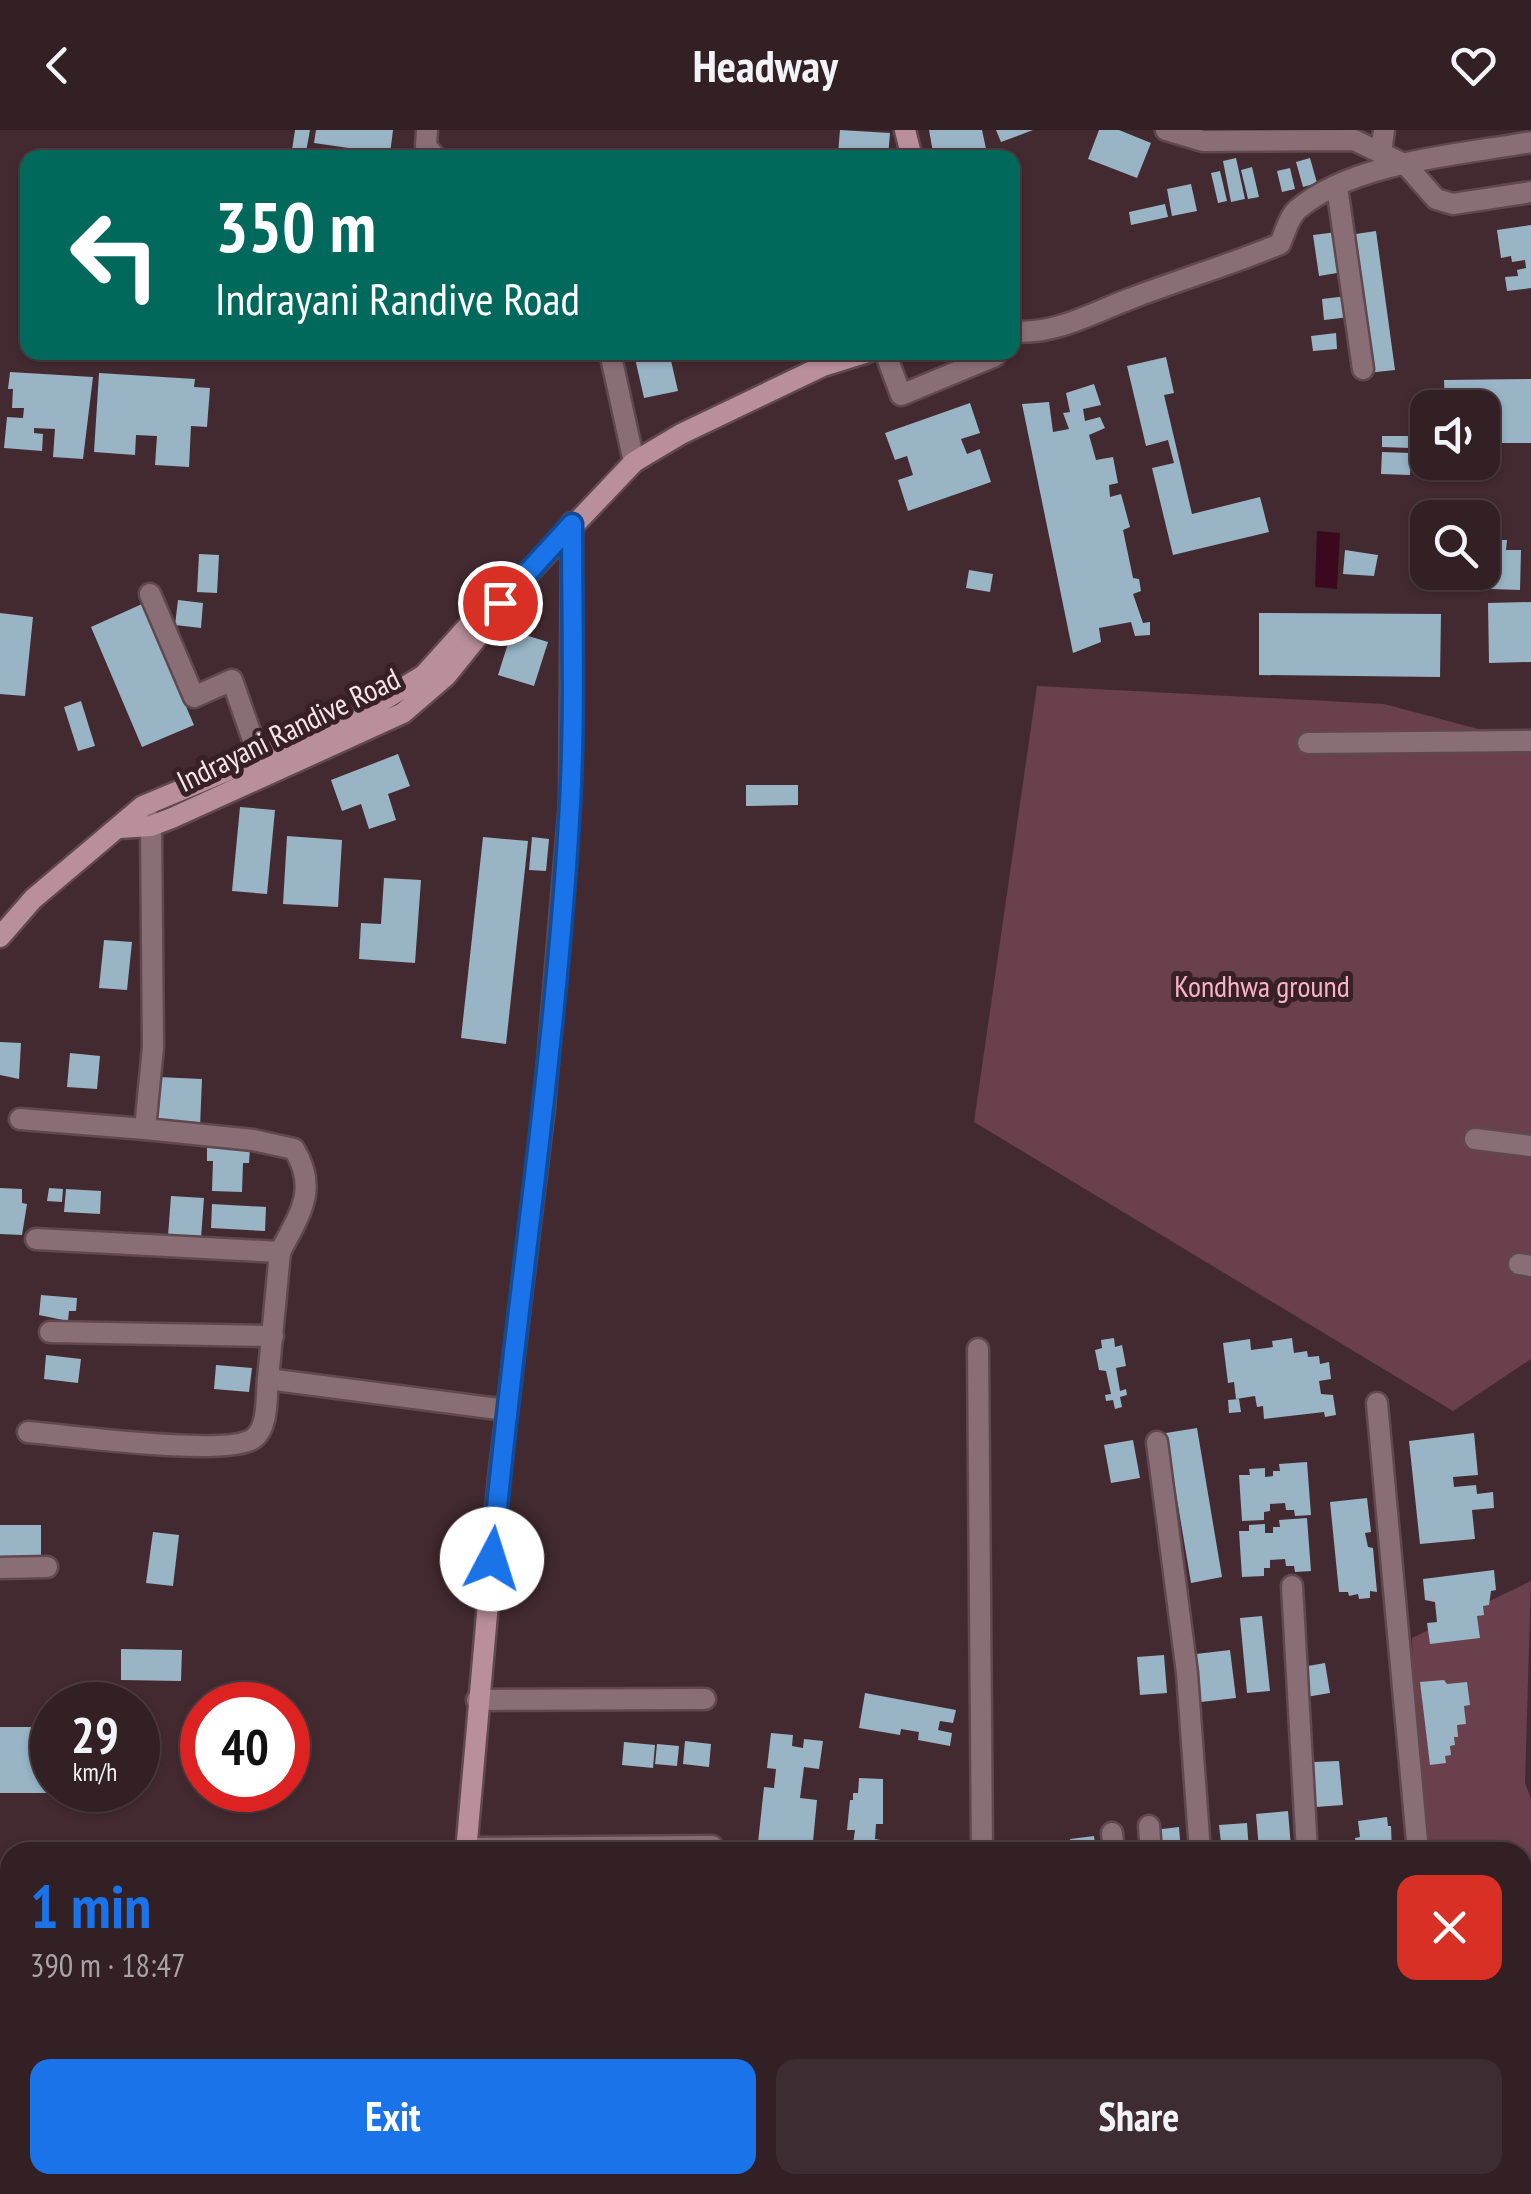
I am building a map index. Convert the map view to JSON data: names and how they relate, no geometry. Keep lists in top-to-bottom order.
{
  "streets": {
    "street": ["Indrayani Randive Road"]
  },
  "parks": ["Kondhwa ground"],
  "page": {
    "header": "Headway",
    "turn": ["350 m", "Indrayani Randive Road"],
    "speed": "29 km/h",
    "limit": "40",
    "heading": ["1 min", "390 m · 18:47"],
    "buttons": ["Exit", "Share"]
  }
}
